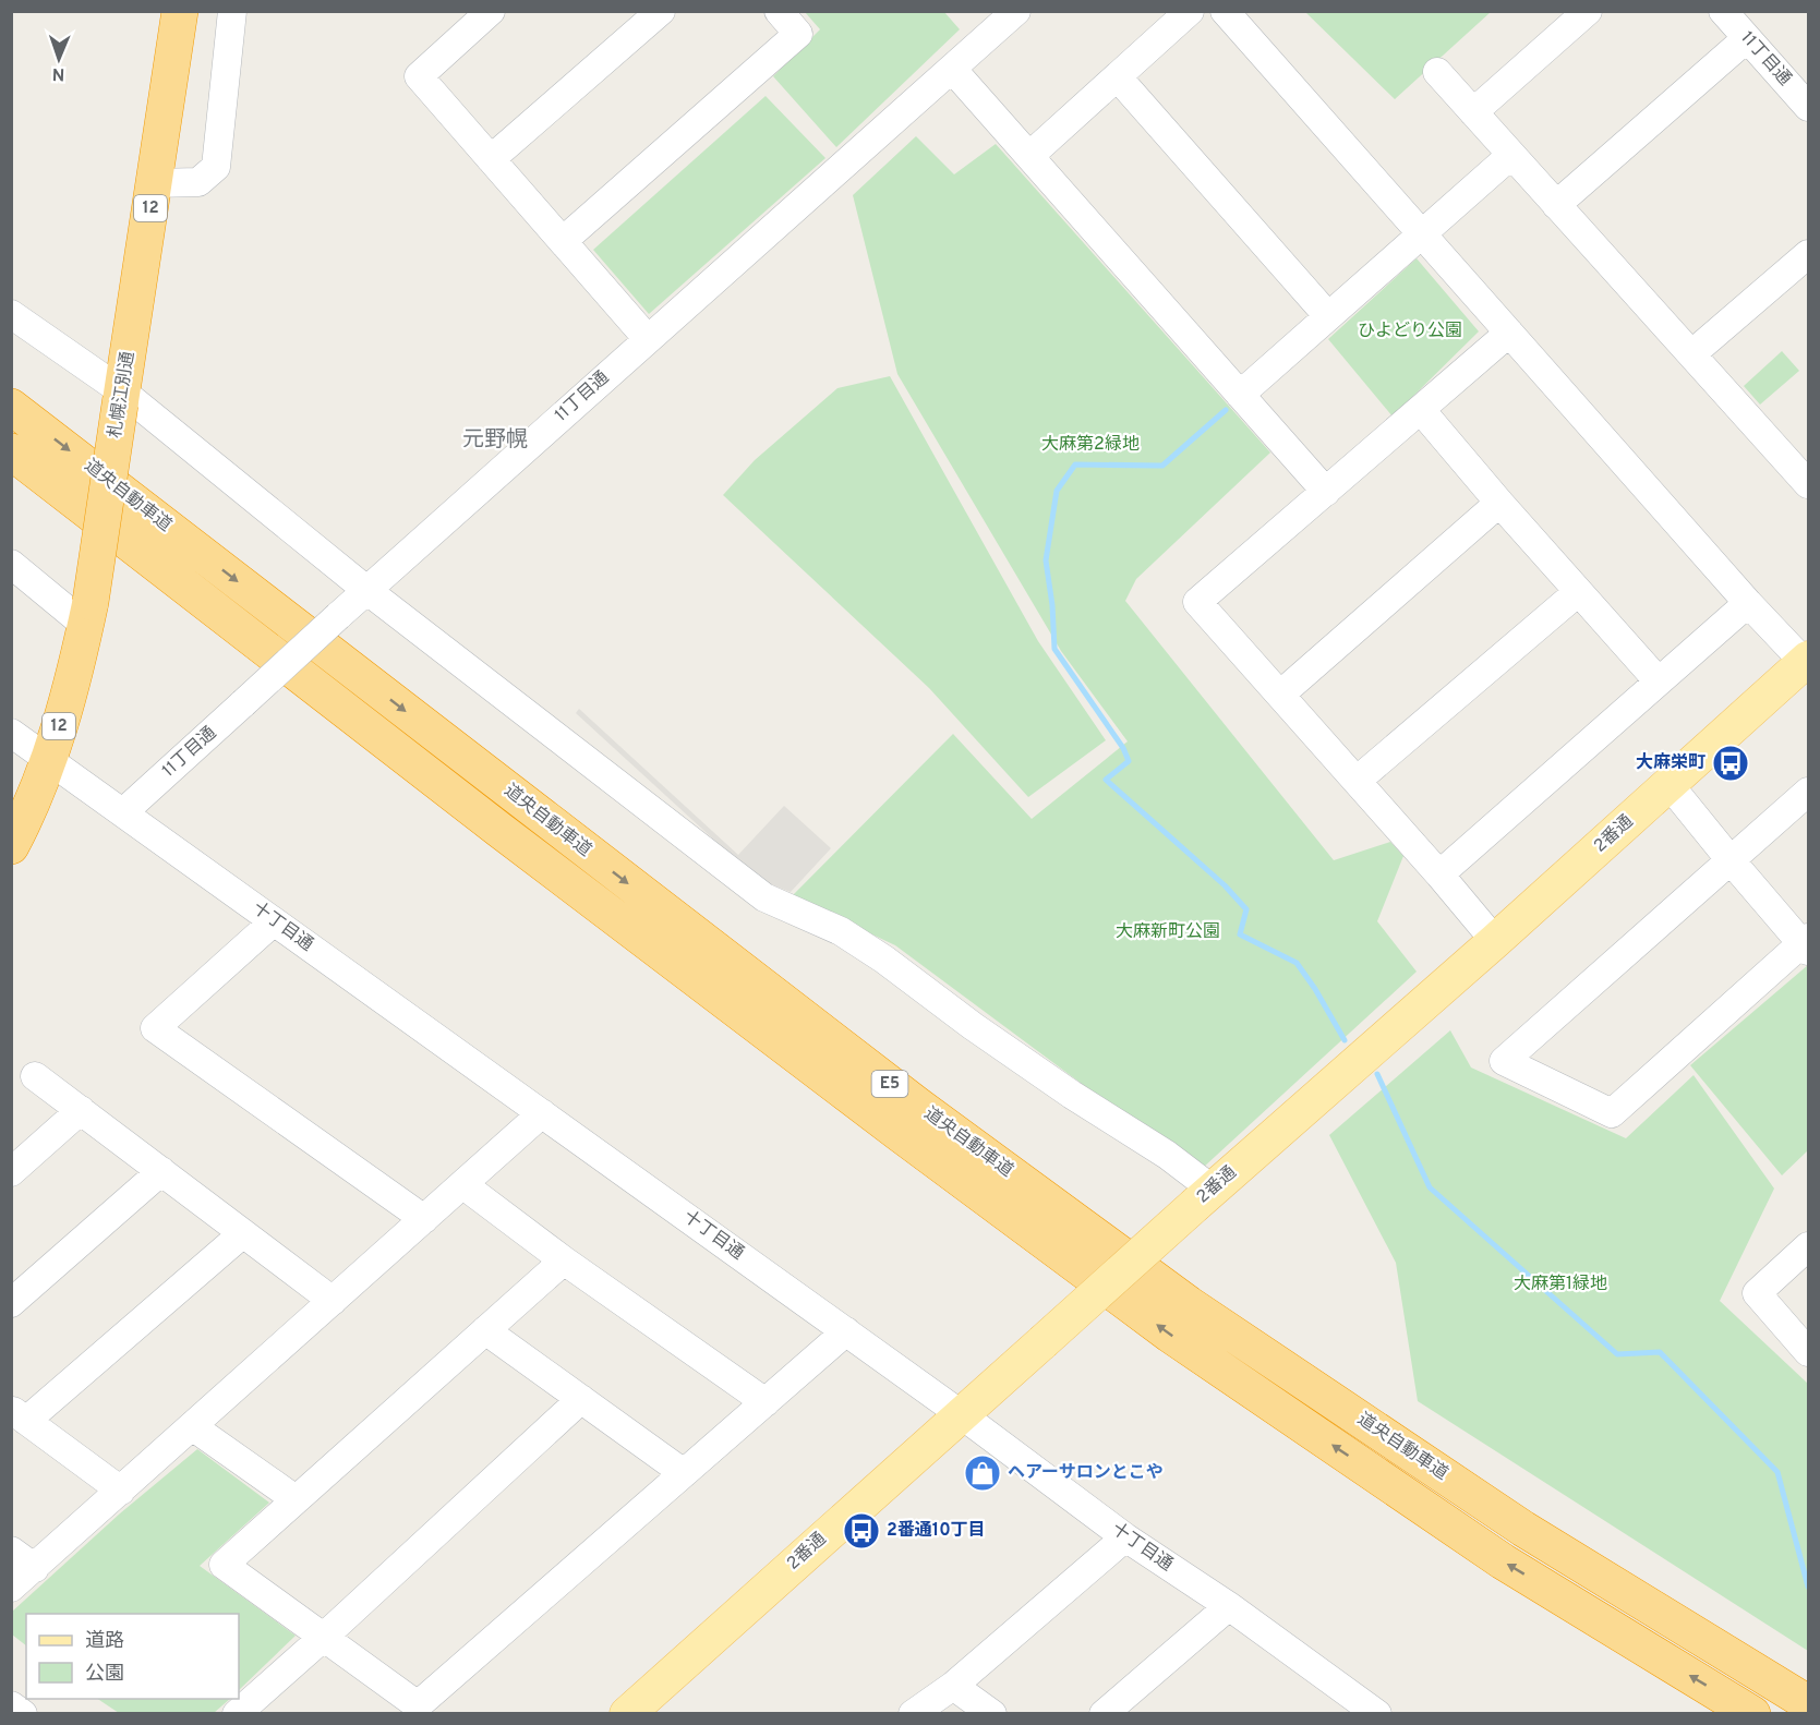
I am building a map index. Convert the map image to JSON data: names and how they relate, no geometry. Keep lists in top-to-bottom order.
{
  "streets": {
    "highway": [
      "12",
      "札幌江別通",
      "道央自動車道",
      "E5"
    ],
    "main road": ["2番通"],
    "street": ["11丁目通", "十丁目通"]
  },
  "crossings": [
    ["11丁目通", "十丁目通"],
    ["札幌江別通", "十丁目通"],
    ["2番通", "十丁目通"]
  ],
  "districts": ["元野幌"],
  "parks": [
    "ひよどり公園",
    "大麻第2緑地",
    "大麻新町公園",
    "大麻第1緑地"
  ],
  "places": {
    "bus stop": ["大麻栄町", "2番通10丁目"],
    "shop": ["ヘアーサロンとこや"]
  },
  "legend": ["道路", "公園"],
  "north": "bottom"
}
